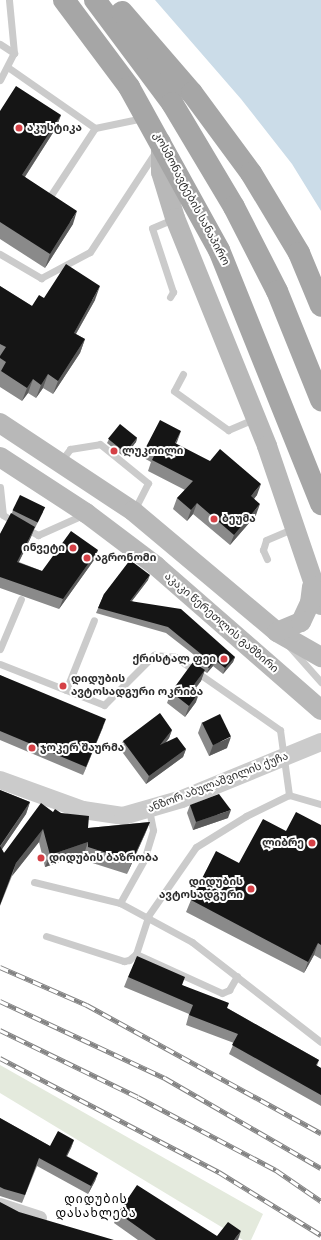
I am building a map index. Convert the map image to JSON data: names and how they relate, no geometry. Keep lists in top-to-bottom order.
{
  "streets": {
    "main road": ["კოსმონავტების სანაპირო", "აკაკი წერეთლის გამზირი"],
    "street": ["ანზორ აბულაშვილის ქუჩა"]
  },
  "districts": ["დიდუბის დასახლება"],
  "places": [
    "აკუსტიკა",
    "ლუკოილი",
    "ბეუმა",
    "ინვეტი",
    "აგრონომი",
    "ქრისტალ ფეი",
    "დიდუბის ავტოსადგური ოკრიბა",
    "ჯოკერ შაურმა",
    "ლიბრე",
    "დიდუბის ბაზრობა",
    "დიდუბის ავტოსადგური"
  ]
}
